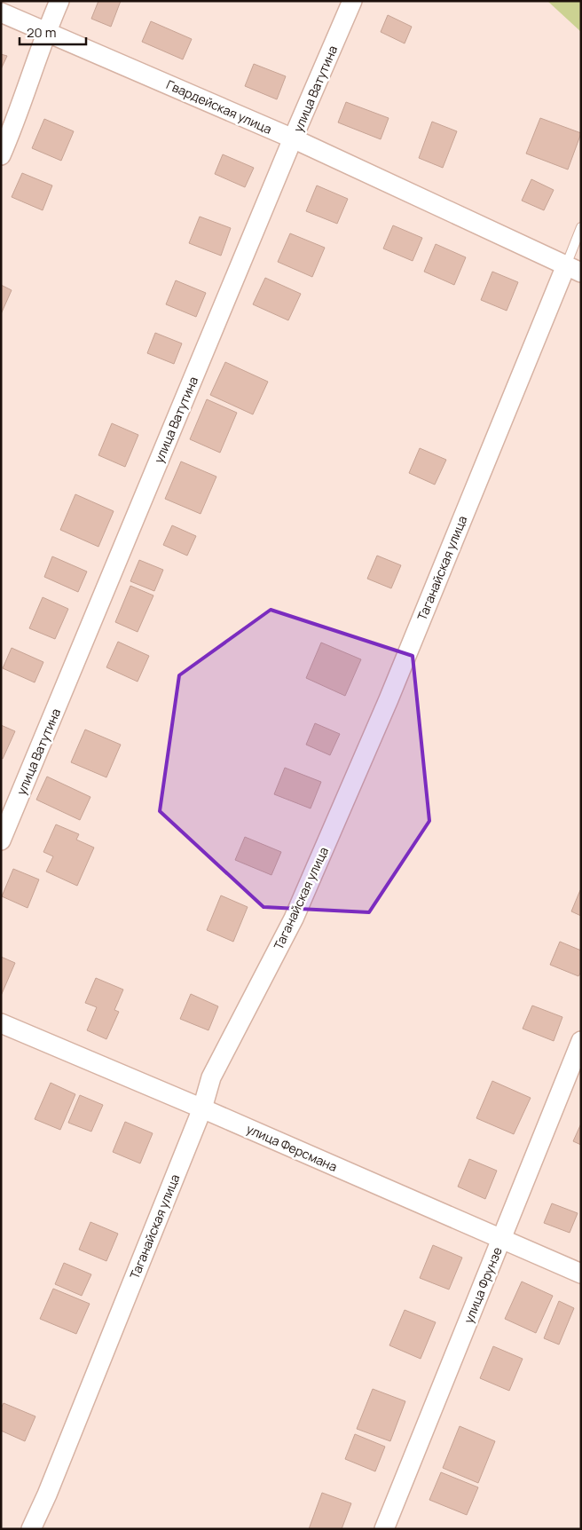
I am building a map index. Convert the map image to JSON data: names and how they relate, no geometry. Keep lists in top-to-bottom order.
{
  "streets": {
    "street": [
      "улица Ватутина",
      "Гвардейская улица",
      "Таганайская улица",
      "улица Ферсмана",
      "улица Фрунзе"
    ]
  },
  "crossings": [
    ["улица Ватутина", "Гвардейская улица"],
    ["Гвардейская улица", "Таганайская улица"],
    ["Таганайская улица", "улица Ферсмана"],
    ["улица Ферсмана", "улица Фрунзе"]
  ],
  "scale_bar": "20 m"
}
